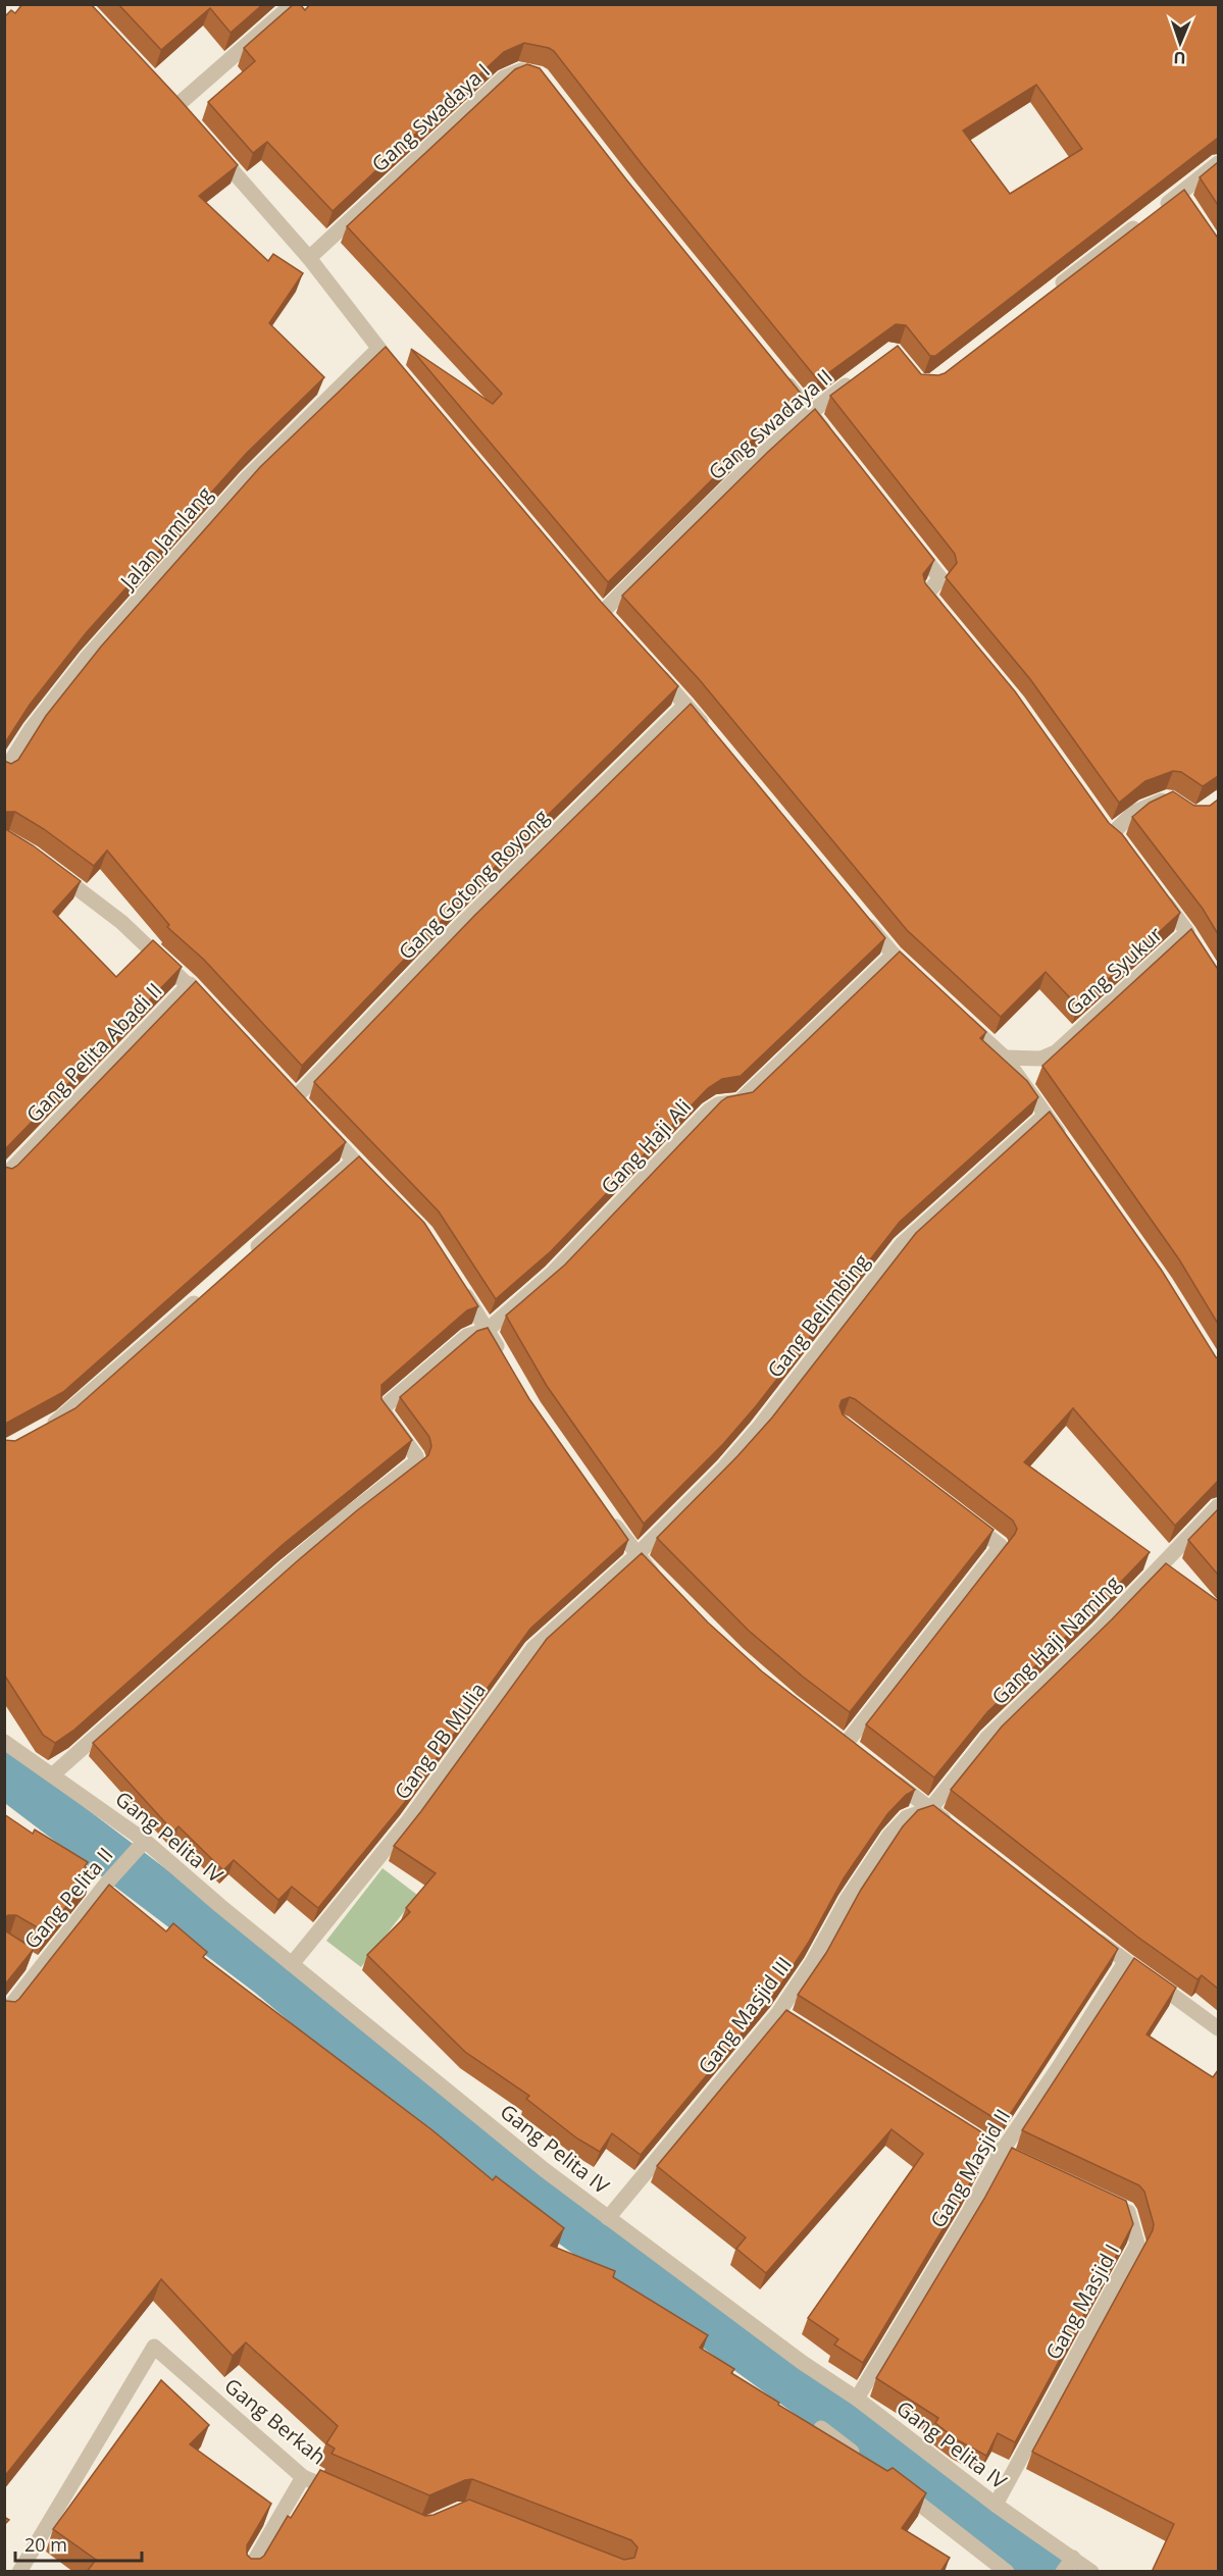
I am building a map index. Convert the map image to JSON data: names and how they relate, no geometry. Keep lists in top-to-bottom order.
{
  "streets": {
    "street": [
      "Gang Swadaya I",
      "Gang Swadaya II",
      "Jalan Jamlang",
      "Gang Gotong Royong",
      "Gang Syukur",
      "Gang Pelita Abadi II",
      "Gang Haji Ali",
      "Gang Belimbing",
      "Gang Haji Naming",
      "Gang PB Mulia",
      "Gang Pelita IV",
      "Gang Pelita II",
      "Gang Masjid III",
      "Gang Masjid II",
      "Gang Masjid I",
      "Gang Berkah"
    ]
  },
  "crossings": [
    ["Gang Haji Ali", "Gang Pelita IV"],
    ["Gang Belimbing", "Gang PB Mulia"],
    ["Gang Haji Naming", "Gang Masjid III"],
    ["Gang PB Mulia", "Gang Pelita IV"],
    ["Gang Pelita IV", "Gang Pelita II"],
    ["Gang Pelita IV", "Gang Masjid III"],
    ["Gang Pelita IV", "Gang Masjid II"],
    ["Gang Pelita IV", "Gang Masjid I"]
  ],
  "scale_bar": "20 m",
  "north": "bottom"
}
